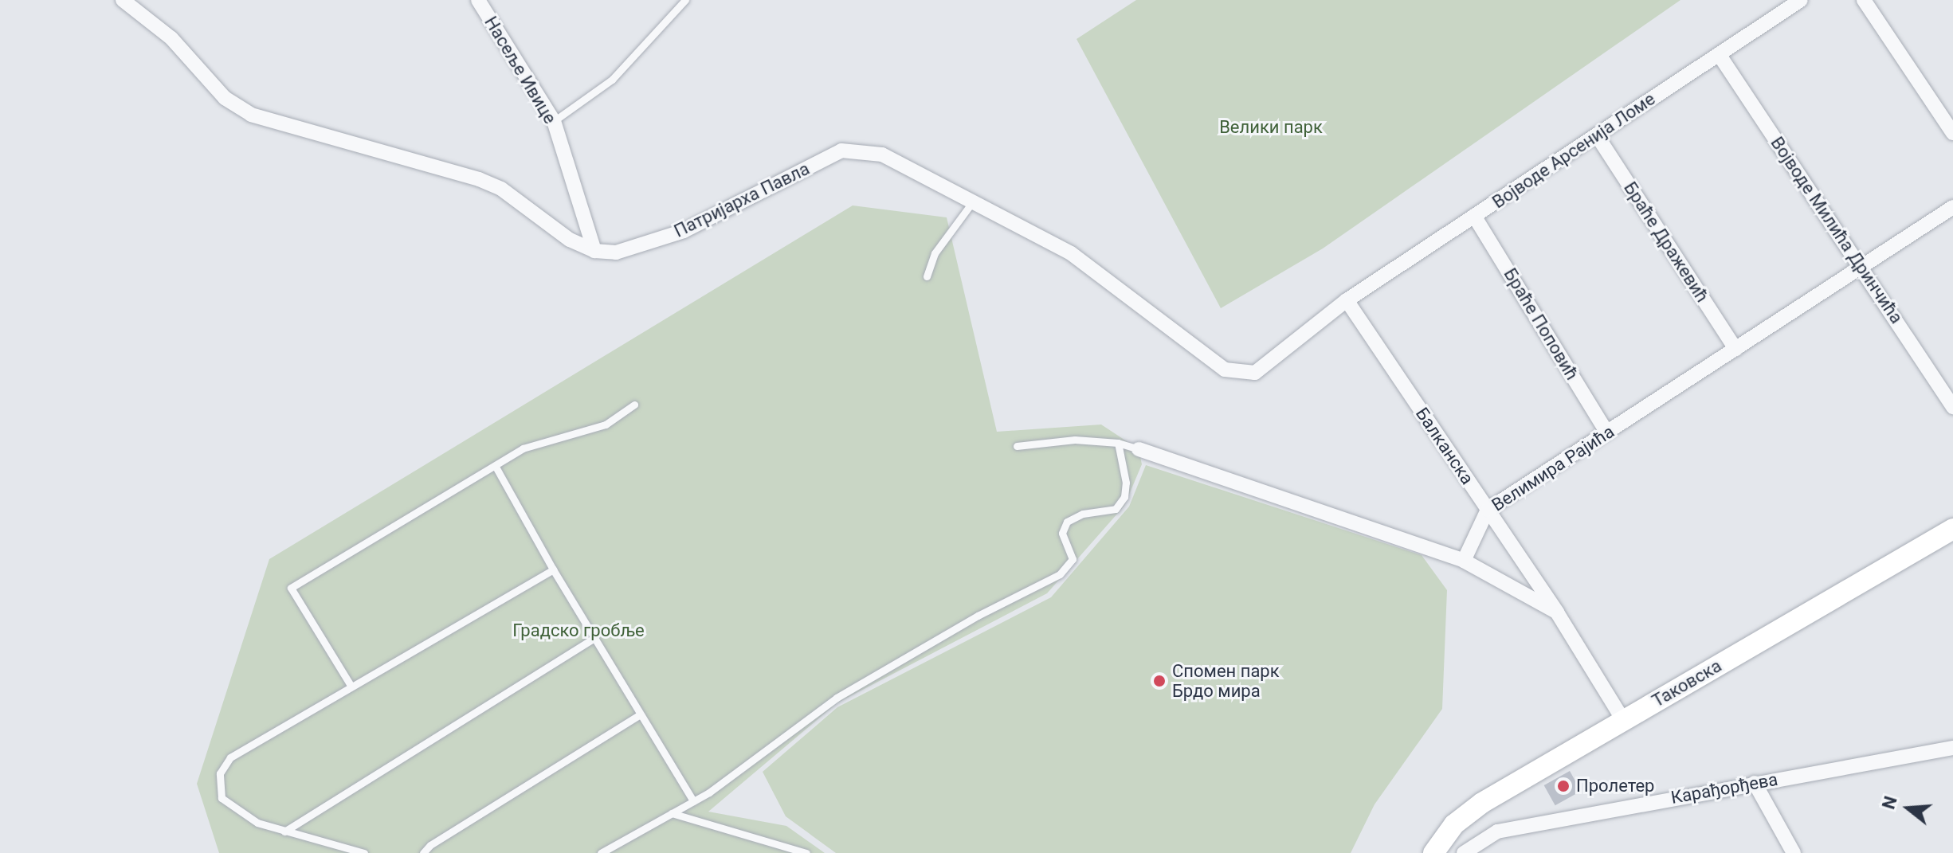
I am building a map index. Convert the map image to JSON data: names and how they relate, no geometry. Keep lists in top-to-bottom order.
{
  "streets": {
    "street": [
      "Насеље Ивице",
      "Војводе Арсенија Ломе",
      "Патријарха Павла",
      "Војводе Милића Дринчића",
      "Браће Дражевић",
      "Браће Поповић",
      "Балканска",
      "Велимира Рајића",
      "Таковска",
      "Карађорђева"
    ]
  },
  "crossings": [
    ["Насеље Ивице", "Патријарха Павла"],
    ["Војводе Арсенија Ломе", "Патријарха Павла"],
    ["Војводе Арсенија Ломе", "Војводе Милића Дринчића"],
    ["Војводе Арсенија Ломе", "Браће Дражевић"],
    ["Војводе Арсенија Ломе", "Браће Поповић"],
    ["Војводе Арсенија Ломе", "Балканска"],
    ["Патријарха Павла", "Балканска"],
    ["Војводе Милића Дринчића", "Велимира Рајића"],
    ["Браће Дражевић", "Велимира Рајића"],
    ["Браће Поповић", "Велимира Рајића"],
    ["Балканска", "Велимира Рајића"],
    ["Балканска", "Таковска"]
  ],
  "parks": ["Велики парк", "Градско гробље"],
  "places": ["Спомен парк Брдо мира", "Пролетер"],
  "north": "left"
}
